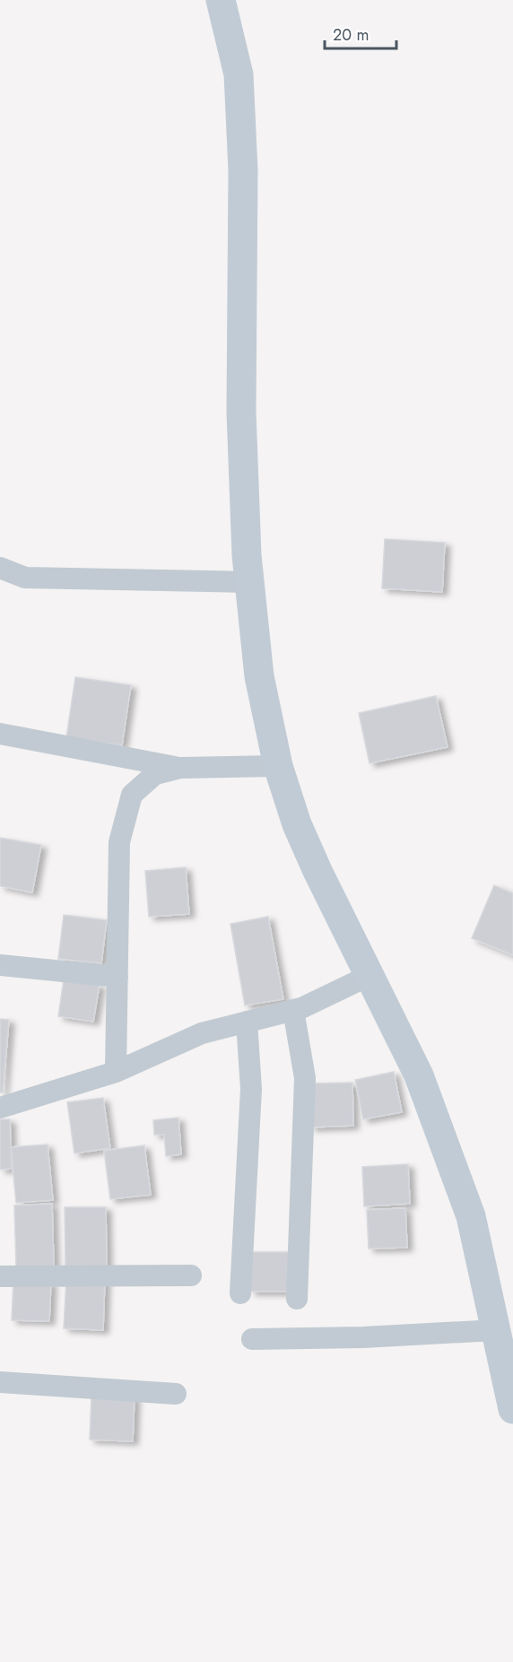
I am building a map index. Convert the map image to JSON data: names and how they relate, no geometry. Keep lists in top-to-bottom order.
{
  "scale_bar": "20 m"
}
